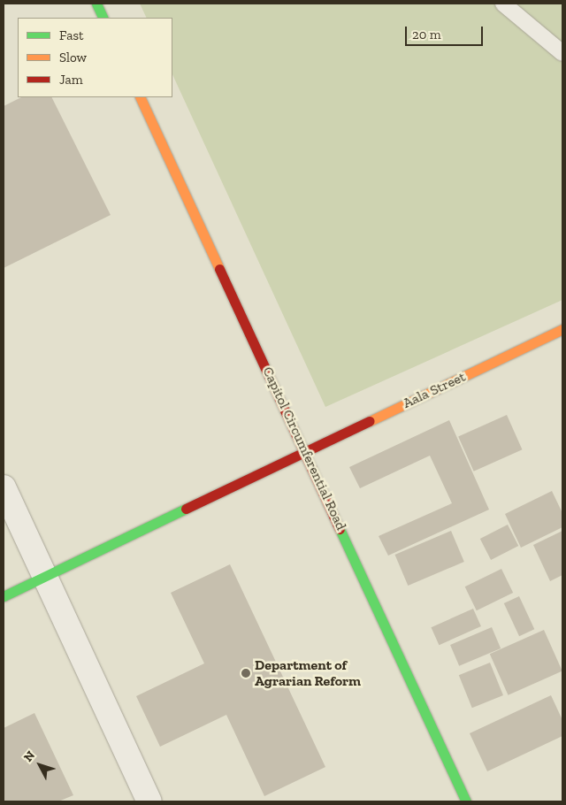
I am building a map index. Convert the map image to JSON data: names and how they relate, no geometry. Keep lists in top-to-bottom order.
{
  "streets": {
    "main road": ["Aala Street", "Capitol Circumferential Road"]
  },
  "crossings": [
    ["Aala Street", "Capitol Circumferential Road"]
  ],
  "places": ["Department of Agrarian Reform"],
  "legend": ["Fast", "Slow", "Jam"],
  "scale_bar": "20 m",
  "north": "top left"
}
